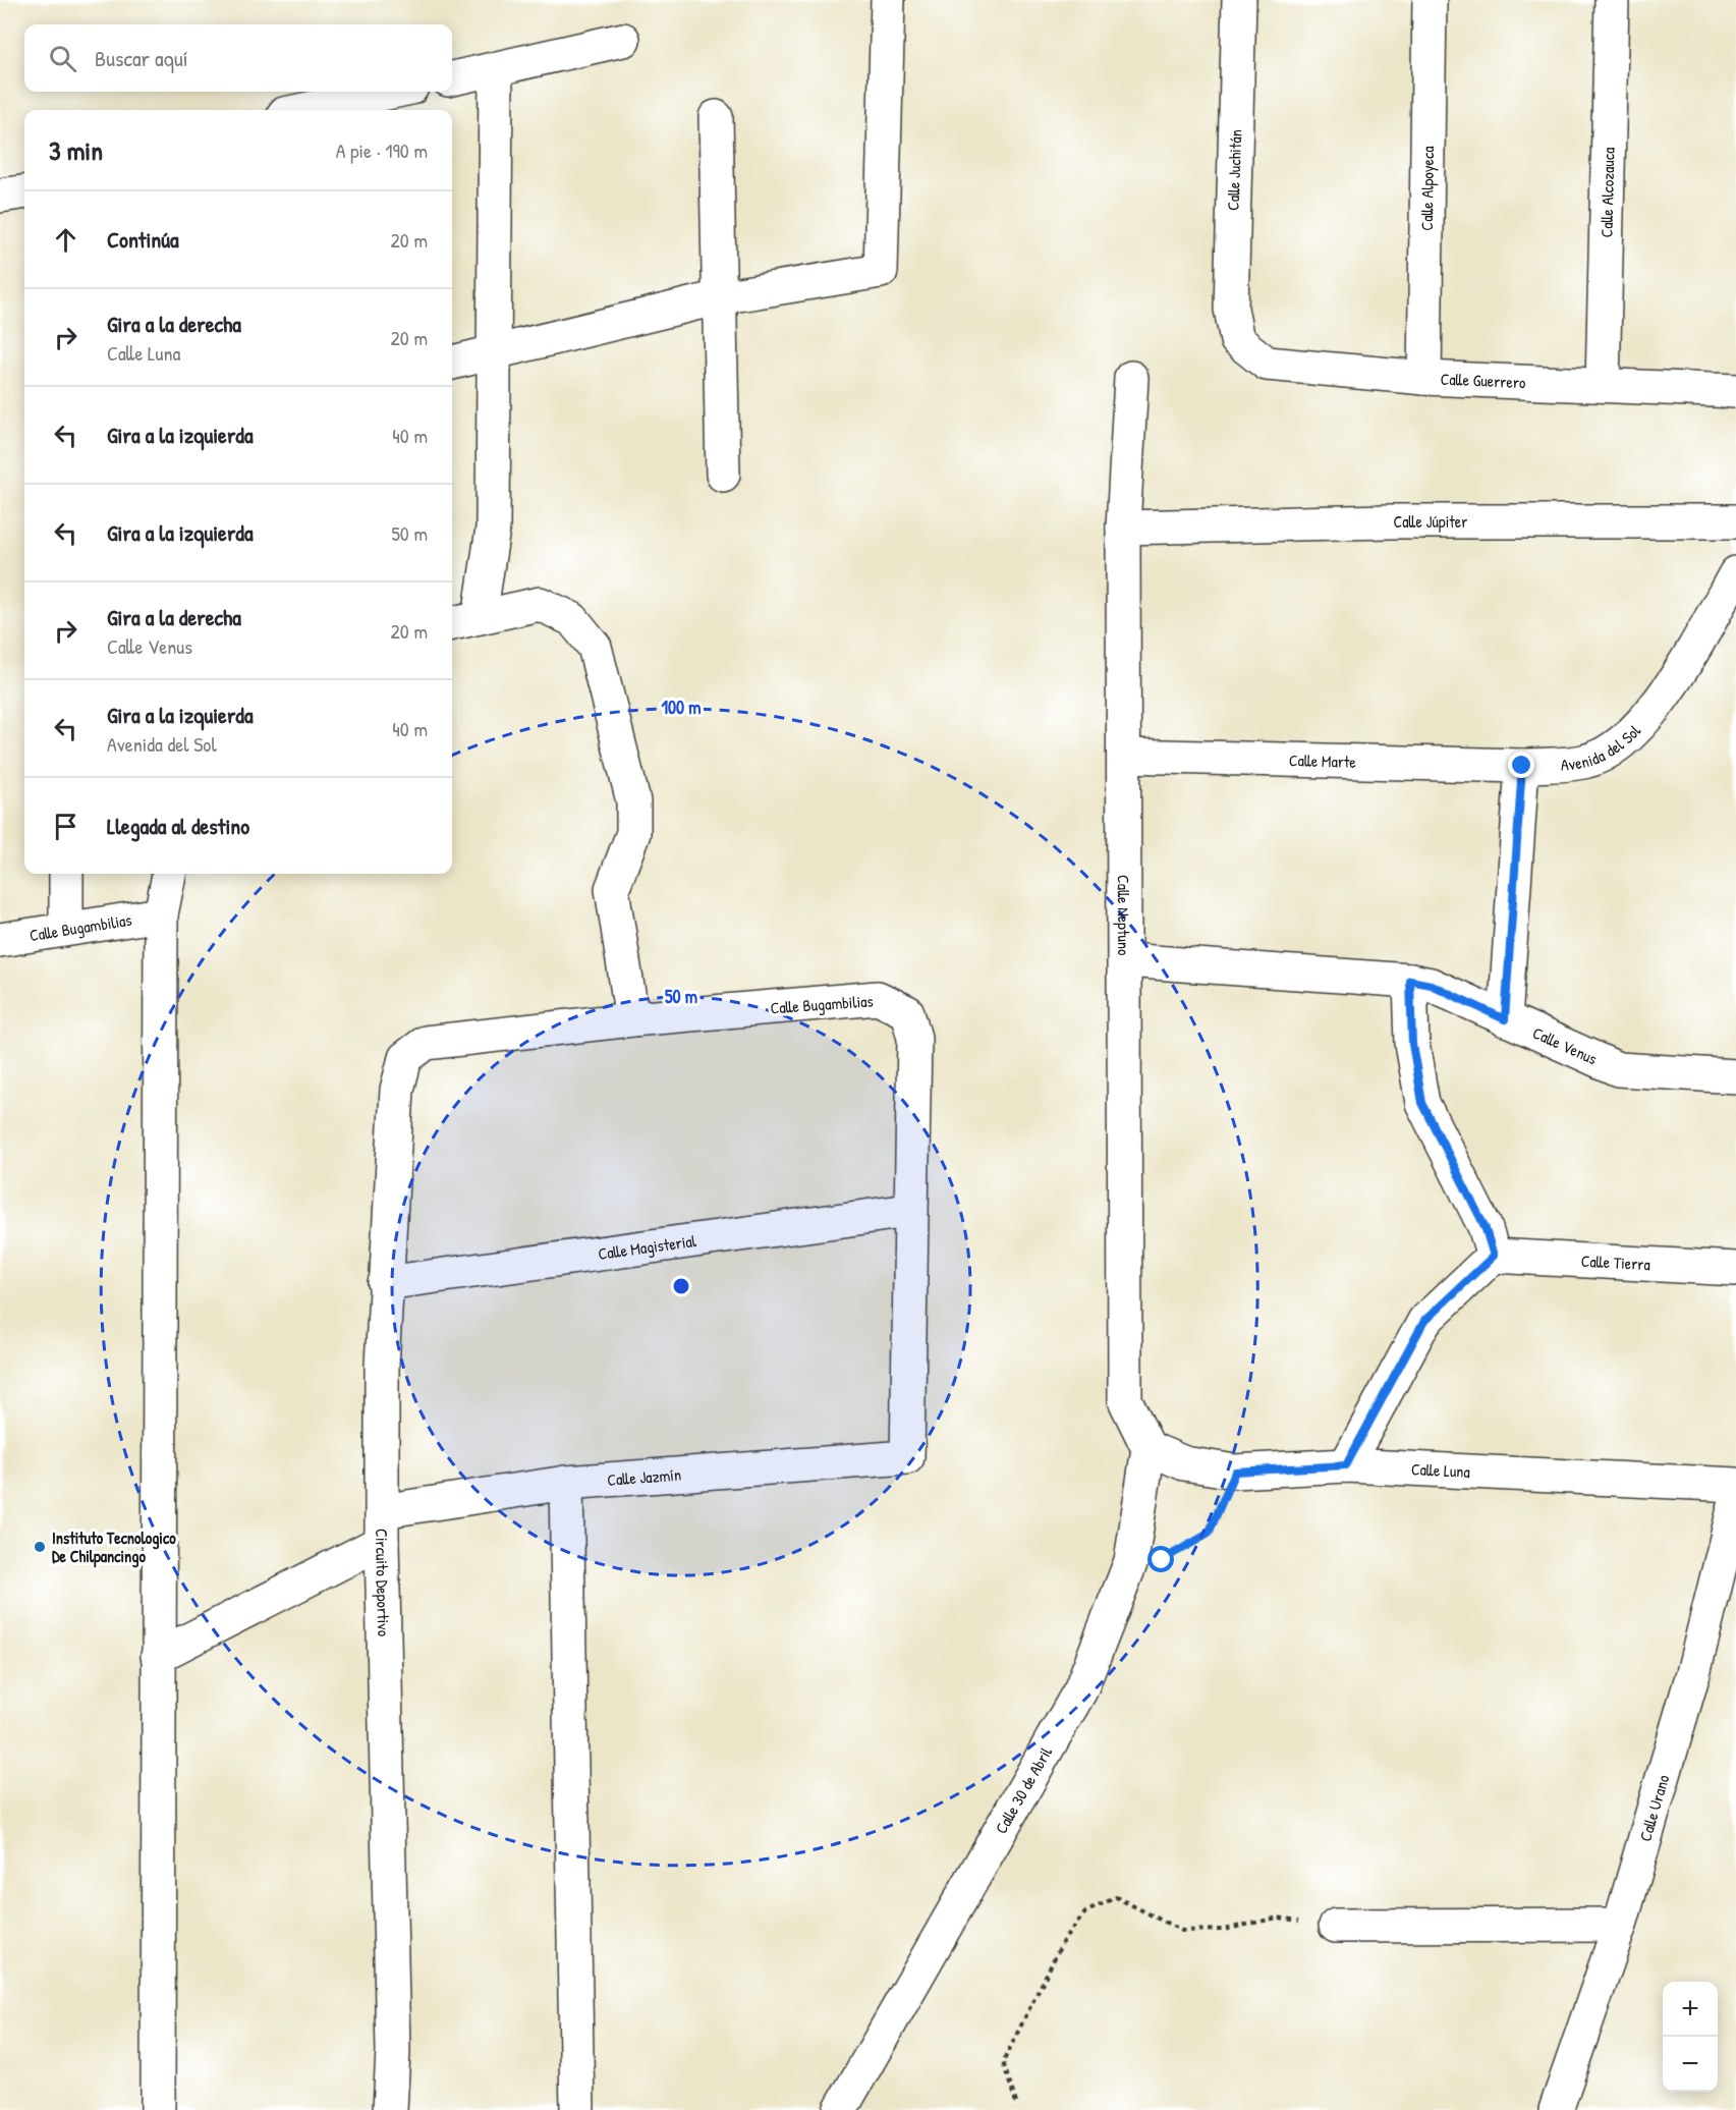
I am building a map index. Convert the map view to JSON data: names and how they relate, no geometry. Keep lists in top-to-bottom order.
{
  "streets": {
    "street": [
      "Calle Juchitán",
      "Calle Alpoyeca",
      "Calle Alcozauca",
      "Calle Guerrero",
      "Calle Júpiter",
      "Avenida del Sol",
      "Calle Marte",
      "Calle Neptuno",
      "Calle Bugambilias",
      "Calle Venus",
      "Calle Magisterial",
      "Calle Tierra",
      "Calle Luna",
      "Calle Jazmín",
      "Circuito Deportivo",
      "Calle 30 de Abril",
      "Calle Urano"
    ]
  },
  "crossings": [
    ["Calle Juchitán", "Calle Guerrero"],
    ["Calle Alpoyeca", "Calle Guerrero"],
    ["Calle Alcozauca", "Calle Guerrero"],
    ["Calle Júpiter", "Calle Neptuno"],
    ["Avenida del Sol", "Calle Marte"],
    ["Calle Marte", "Calle Neptuno"],
    ["Calle Neptuno", "Calle Venus"],
    ["Calle Neptuno", "Calle Luna"],
    ["Calle Neptuno", "Calle 30 de Abril"],
    ["Calle Bugambilias", "Calle Magisterial"],
    ["Calle Bugambilias", "Calle Jazmín"],
    ["Calle Bugambilias", "Circuito Deportivo"],
    ["Calle Magisterial", "Circuito Deportivo"],
    ["Calle Luna", "Calle 30 de Abril"],
    ["Calle Jazmín", "Circuito Deportivo"]
  ],
  "places": ["Instituto Tecnologico De Chilpancingo"],
  "page": {
    "search": "Buscar aquí",
    "heading": ["3 min", "A pie · 190 m"],
    "list": [
      ["Continúa", "20 m"],
      ["Gira a la derecha", "Calle Luna", "20 m"],
      ["Gira a la izquierda", "40 m"],
      ["Gira a la izquierda", "50 m"],
      ["Gira a la derecha", "Calle Venus", "20 m"],
      ["Gira a la izquierda", "Avenida del Sol", "40 m"],
      "Llegada al destino"
    ],
    "map_buttons": ["+", "−"]
  },
  "rings": ["100 m", "50 m"]
}
